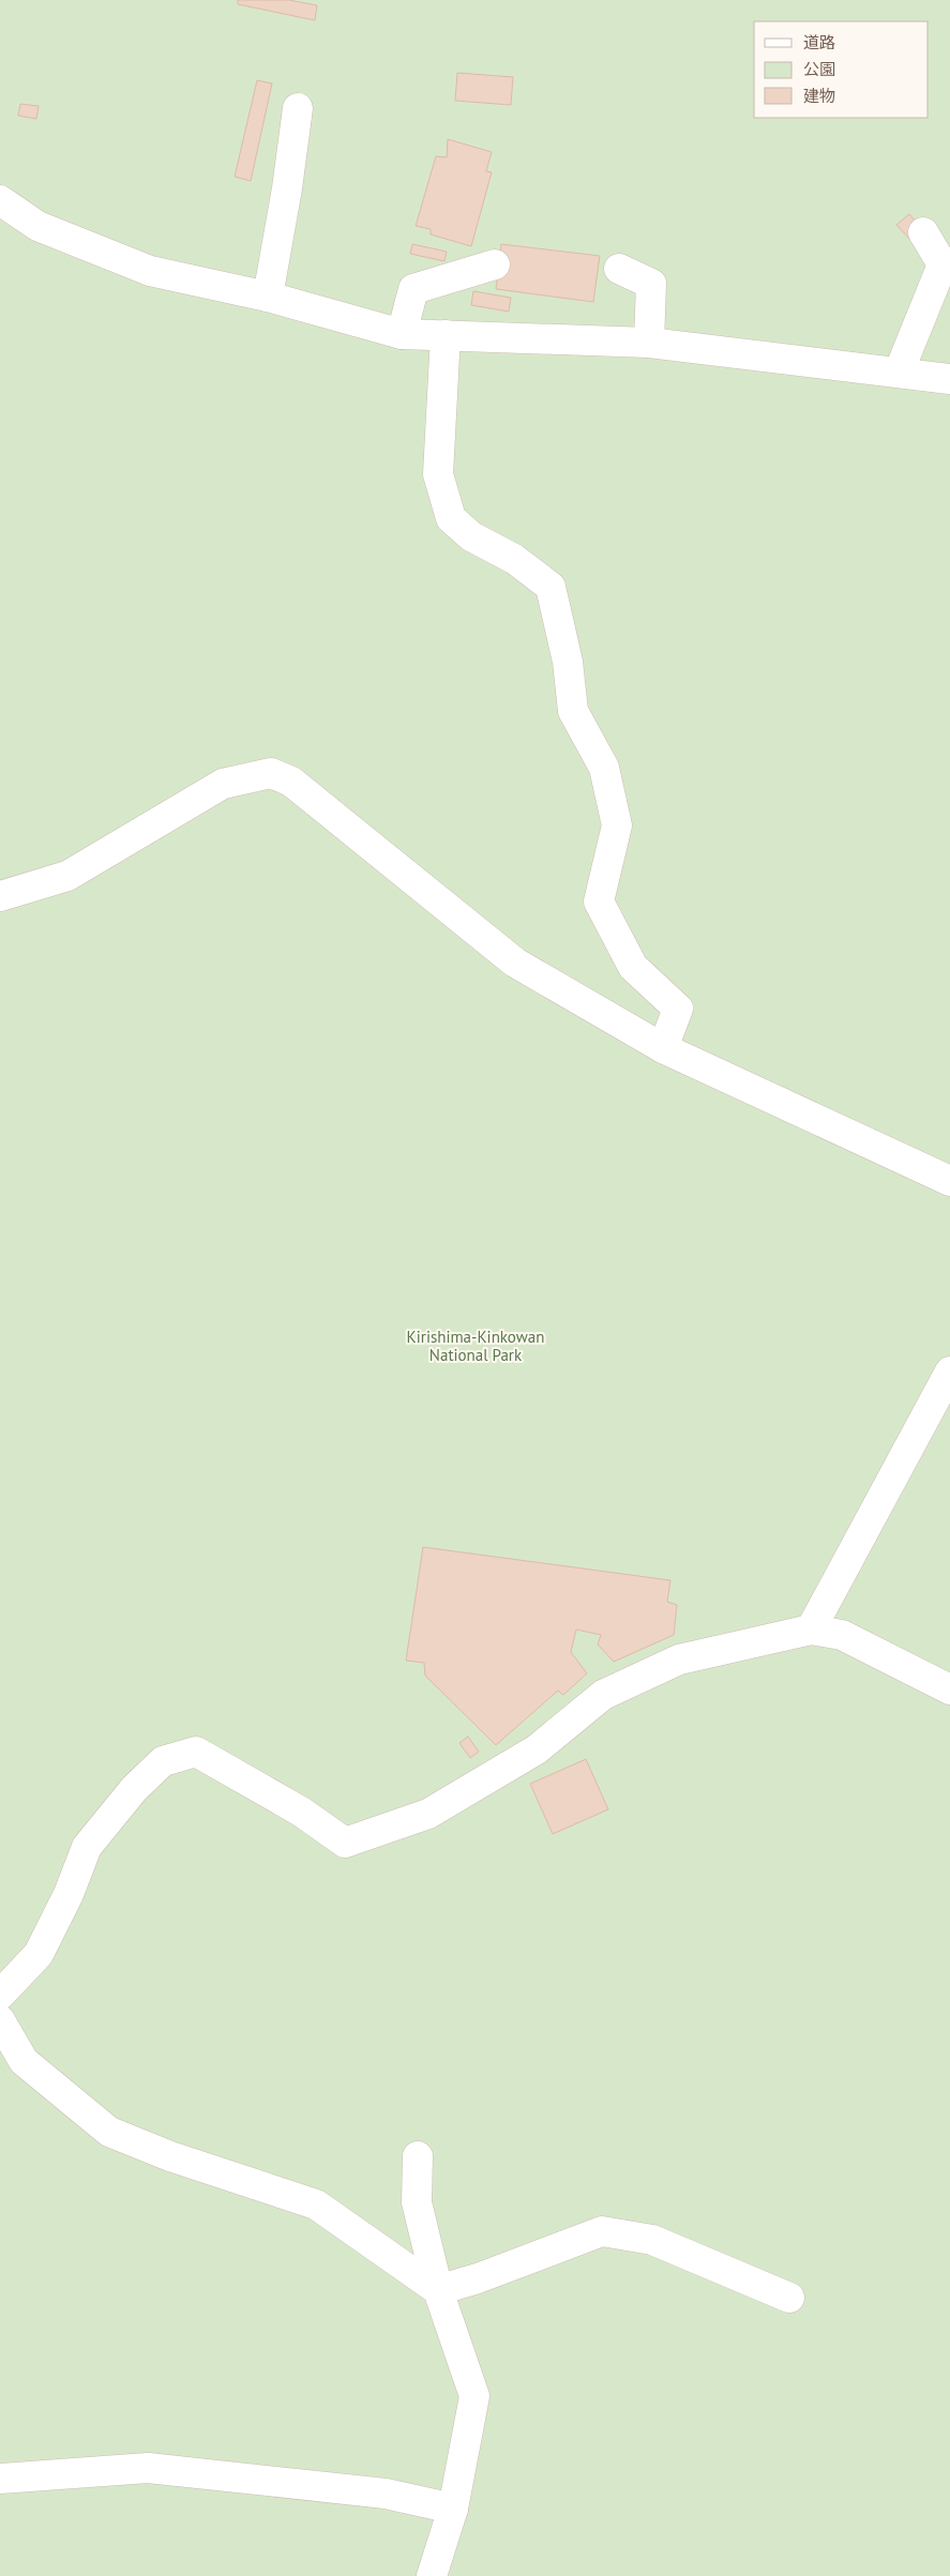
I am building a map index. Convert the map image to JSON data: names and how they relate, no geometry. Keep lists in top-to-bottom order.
{
  "parks": ["Kirishima-Kinkowan National Park"],
  "legend": ["道路", "公園", "建物"]
}
